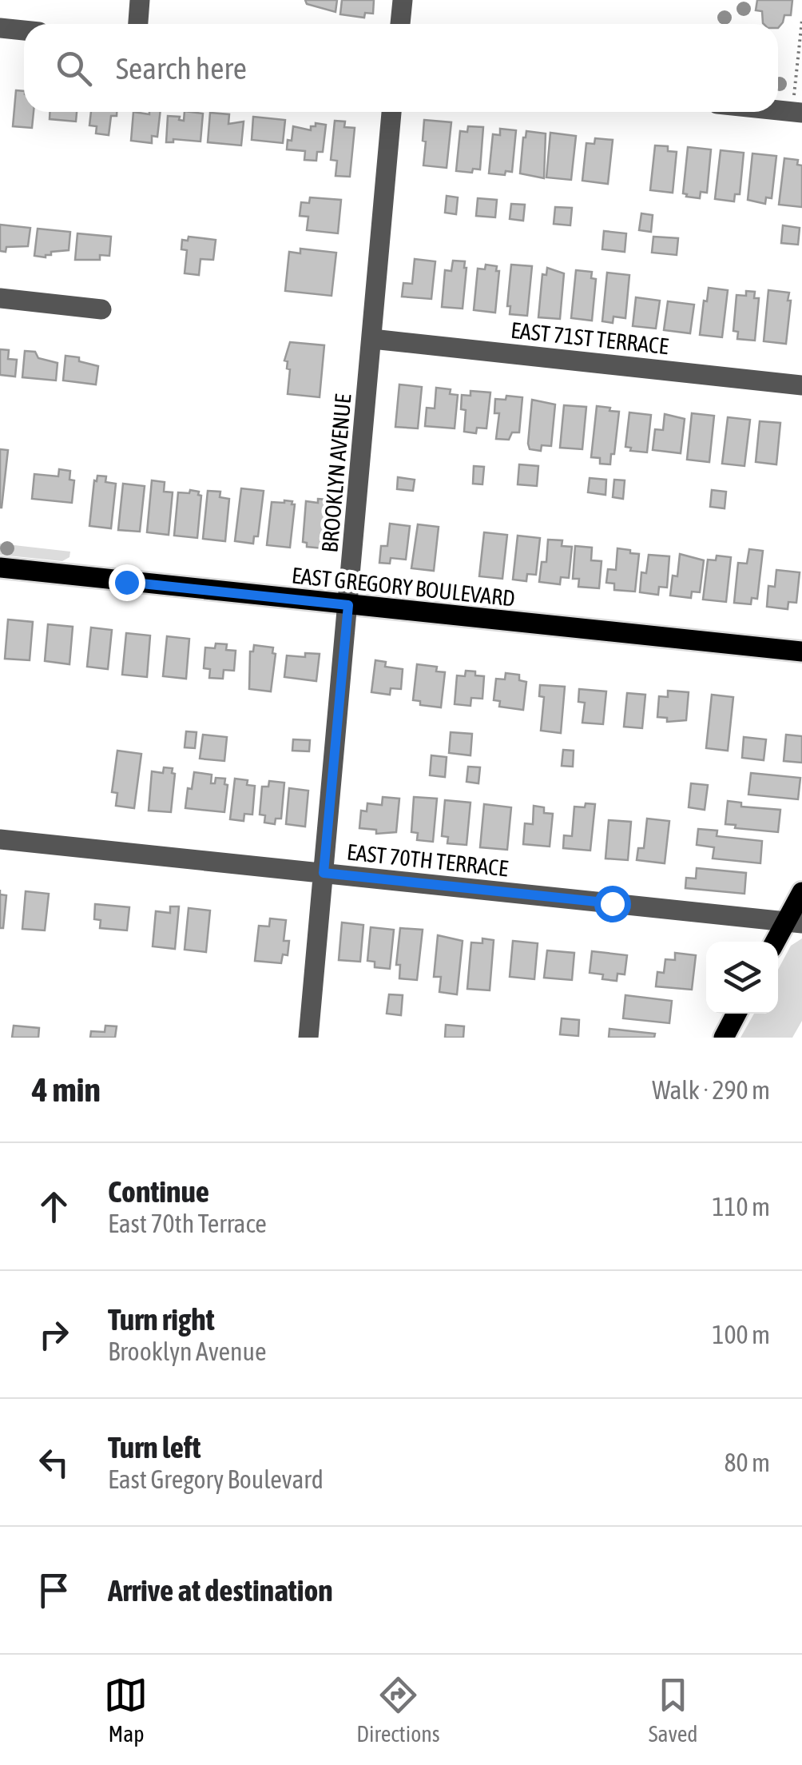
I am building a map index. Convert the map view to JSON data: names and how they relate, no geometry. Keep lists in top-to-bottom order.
{
  "streets": {
    "main road": ["EAST GREGORY BOULEVARD"],
    "street": ["EAST 71ST TERRACE", "BROOKLYN AVENUE", "EAST 70TH TERRACE"]
  },
  "crossings": [
    ["EAST 71ST TERRACE", "BROOKLYN AVENUE"],
    ["BROOKLYN AVENUE", "EAST GREGORY BOULEVARD"],
    ["BROOKLYN AVENUE", "EAST 70TH TERRACE"]
  ],
  "page": {
    "search": "Search here",
    "heading": ["4 min", "Walk · 290 m"],
    "list": [
      ["Continue", "East 70th Terrace", "110 m"],
      ["Turn right", "Brooklyn Avenue", "100 m"],
      ["Turn left", "East Gregory Boulevard", "80 m"],
      "Arrive at destination"
    ],
    "nav": ["Map", "Directions", "Saved"]
  }
}
